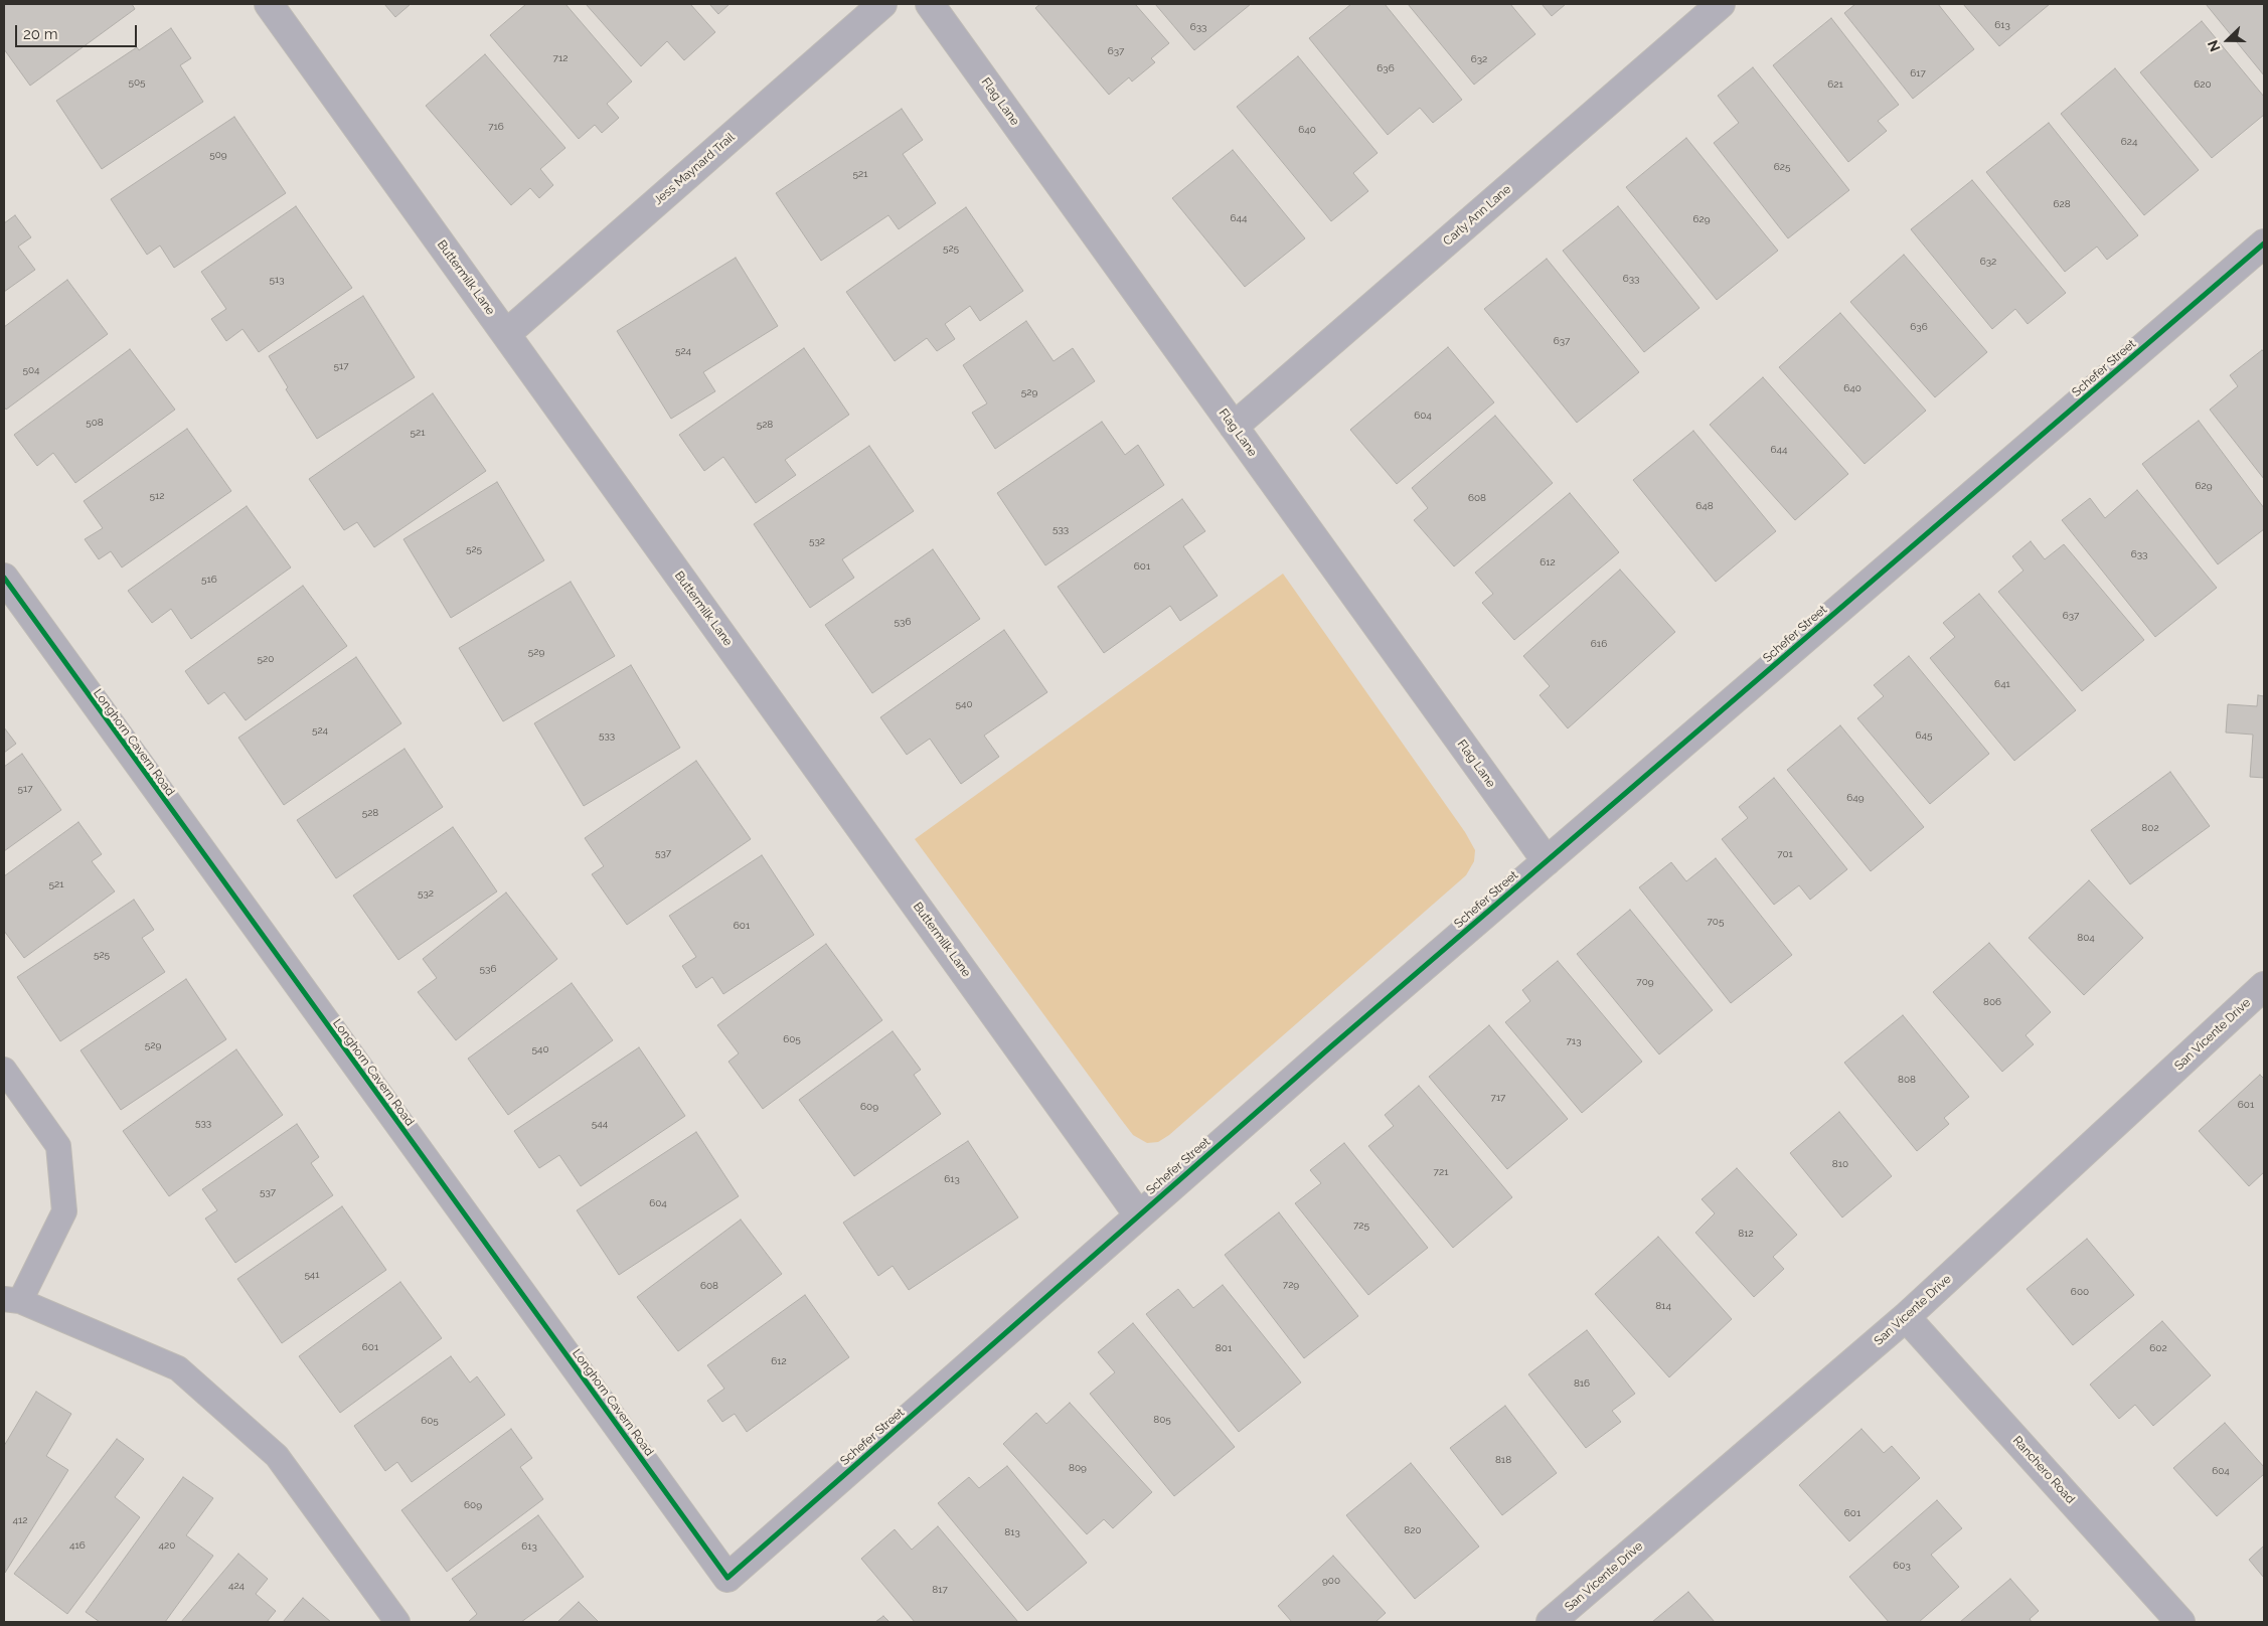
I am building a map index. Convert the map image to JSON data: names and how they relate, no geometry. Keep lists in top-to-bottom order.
{
  "streets": {
    "street": [
      "Flag Lane",
      "Jess Maynard Trail",
      "Carly Ann Lane",
      "Buttermilk Lane",
      "Schefer Street",
      "Longhorn Cavern Road",
      "San Vicente Drive",
      "Ranchero Road"
    ]
  },
  "crossings": [
    ["Flag Lane", "Carly Ann Lane"],
    ["Flag Lane", "Schefer Street"],
    ["Jess Maynard Trail", "Buttermilk Lane"],
    ["Buttermilk Lane", "Schefer Street"],
    ["Schefer Street", "Longhorn Cavern Road"],
    ["San Vicente Drive", "Ranchero Road"]
  ],
  "house_numbers": [
    "613",
    "633",
    "637",
    "712",
    "632",
    "636",
    "617",
    "505",
    "621",
    "620",
    "716",
    "640",
    "624",
    "509",
    "625",
    "521",
    "628",
    "644",
    "629",
    "525",
    "632",
    "633",
    "513",
    "636",
    "637",
    "524",
    "517",
    "504",
    "640",
    "529",
    "604",
    "508",
    "528",
    "521",
    "644",
    "629",
    "512",
    "608",
    "648",
    "533",
    "532",
    "525",
    "633",
    "612",
    "601",
    "516",
    "637",
    "536",
    "616",
    "529",
    "520",
    "641",
    "540",
    "524",
    "533",
    "645",
    "517",
    "649",
    "528",
    "802",
    "537",
    "701",
    "521",
    "532",
    "705",
    "601",
    "804",
    "525",
    "536",
    "709",
    "806",
    "605",
    "713",
    "529",
    "540",
    "808",
    "717",
    "601",
    "609",
    "533",
    "544",
    "810",
    "721",
    "613",
    "537",
    "604",
    "725",
    "812",
    "541",
    "729",
    "608",
    "600",
    "814",
    "601",
    "801",
    "602",
    "612",
    "816",
    "805",
    "605",
    "818",
    "809",
    "604",
    "609",
    "601",
    "412",
    "820",
    "813",
    "416",
    "420",
    "613",
    "603",
    "900",
    "424",
    "817"
  ],
  "scale_bar": "20 m",
  "north": "left"
}
